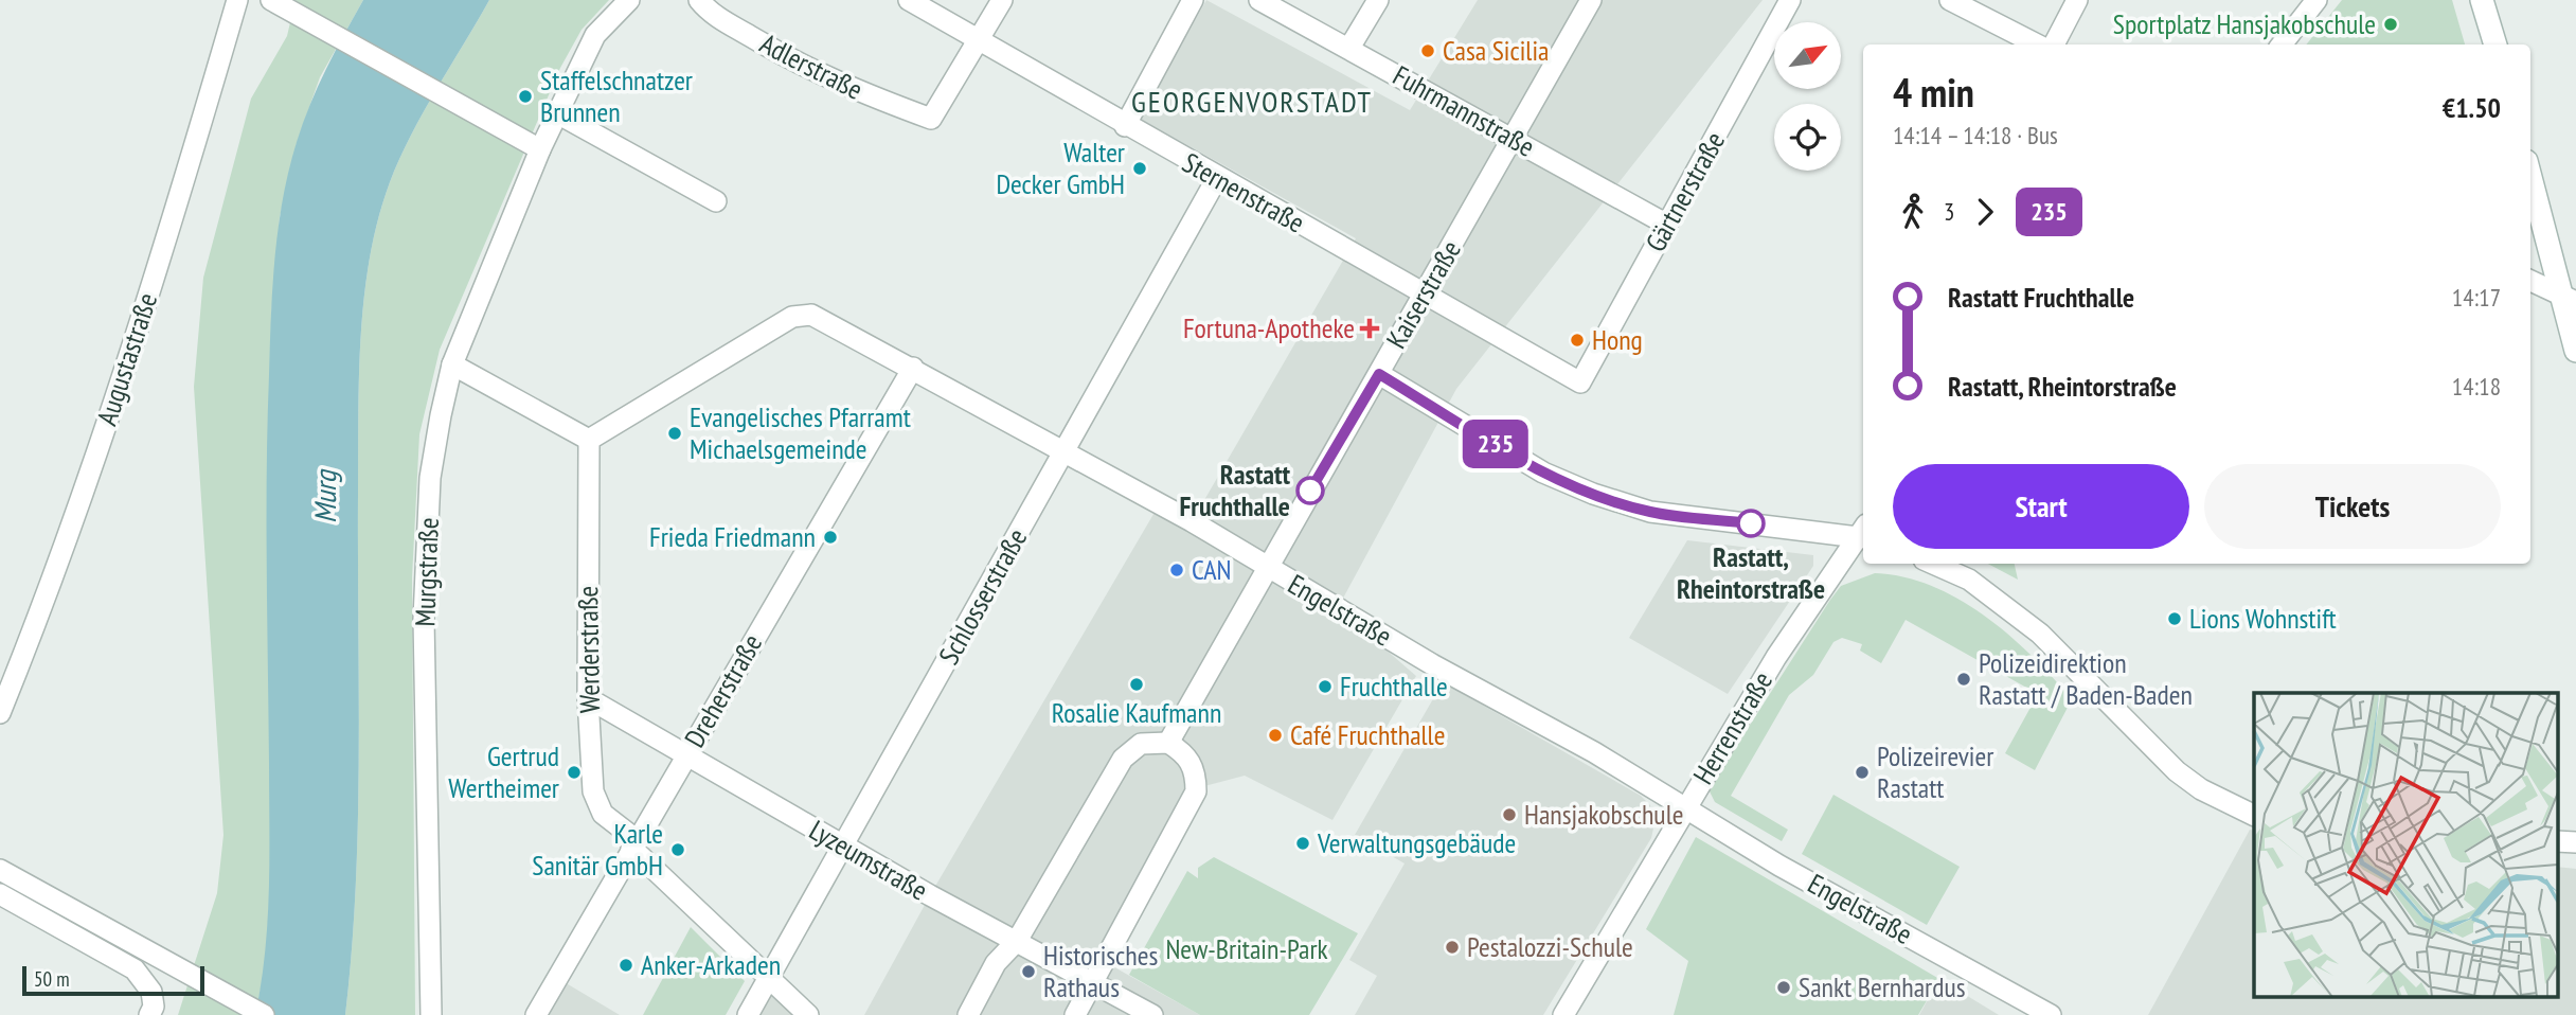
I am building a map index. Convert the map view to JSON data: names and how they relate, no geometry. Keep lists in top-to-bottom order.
{
  "streets": {
    "street": [
      "Adlerstraße",
      "Fuhrmannstraße",
      "Gärtnerstraße",
      "Sternenstraße",
      "Kaiserstraße",
      "Augustastraße",
      "Murgstraße",
      "Schlosserstraße",
      "Engelstraße",
      "Werderstraße",
      "Dreherstraße",
      "Herrenstraße",
      "Lyzeumstraße"
    ]
  },
  "crossings": [
    ["Adlerstraße", "Sternenstraße"],
    ["Fuhrmannstraße", "Gärtnerstraße"],
    ["Fuhrmannstraße", "Kaiserstraße"],
    ["Gärtnerstraße", "Sternenstraße"],
    ["Sternenstraße", "Kaiserstraße"],
    ["Sternenstraße", "Schlosserstraße"],
    ["Kaiserstraße", "Engelstraße"],
    ["Schlosserstraße", "Engelstraße"],
    ["Schlosserstraße", "Werderstraße"],
    ["Schlosserstraße", "Lyzeumstraße"],
    ["Engelstraße", "Werderstraße"],
    ["Engelstraße", "Dreherstraße"],
    ["Engelstraße", "Herrenstraße"],
    ["Werderstraße", "Dreherstraße"],
    ["Werderstraße", "Lyzeumstraße"],
    ["Dreherstraße", "Lyzeumstraße"]
  ],
  "districts": ["GEORGENVORSTADT"],
  "water": ["Murg"],
  "parks": ["New-Britain-Park"],
  "places": {
    "other": [
      "Sportplatz Hansjakobschule",
      "Casa Sicilia",
      "Staffelschnatzer Brunnen",
      "Walter Decker GmbH",
      "Hong",
      "Evangelisches Pfarramt Michaelsgemeinde",
      "Rastatt Fruchthalle",
      "Rastatt, Rheintorstraße",
      "Frieda Friedmann",
      "CAN",
      "Lions Wohnstift",
      "Polizeidirektion Rastatt / Baden-Baden",
      "Rosalie Kaufmann",
      "Fruchthalle",
      "Café Fruchthalle",
      "Gertrud Wertheimer",
      "Polizeirevier Rastatt",
      "Hansjakobschule",
      "Verwaltungsgebäude",
      "Karle Sanitär GmbH",
      "Pestalozzi-Schule",
      "Anker-Arkaden",
      "Historisches Rathaus",
      "Sankt Bernhardus"
    ],
    "health": ["Fortuna-Apotheke"]
  },
  "lines": ["bus line 235"],
  "scale_bar": "50 m",
  "north": "top right",
  "page": {
    "on_map": "235",
    "heading": ["4 min", "14:14 – 14:18 · Bus", "€1.50"],
    "legs": ["3", "235"],
    "list": [
      {
        "name": "Rastatt Fruchthalle",
        "value": "14:17"
      },
      {
        "name": "Rastatt, Rheintorstraße",
        "value": "14:18"
      }
    ],
    "buttons": ["Start", "Tickets"],
    "scale": "50 m"
  }
}
